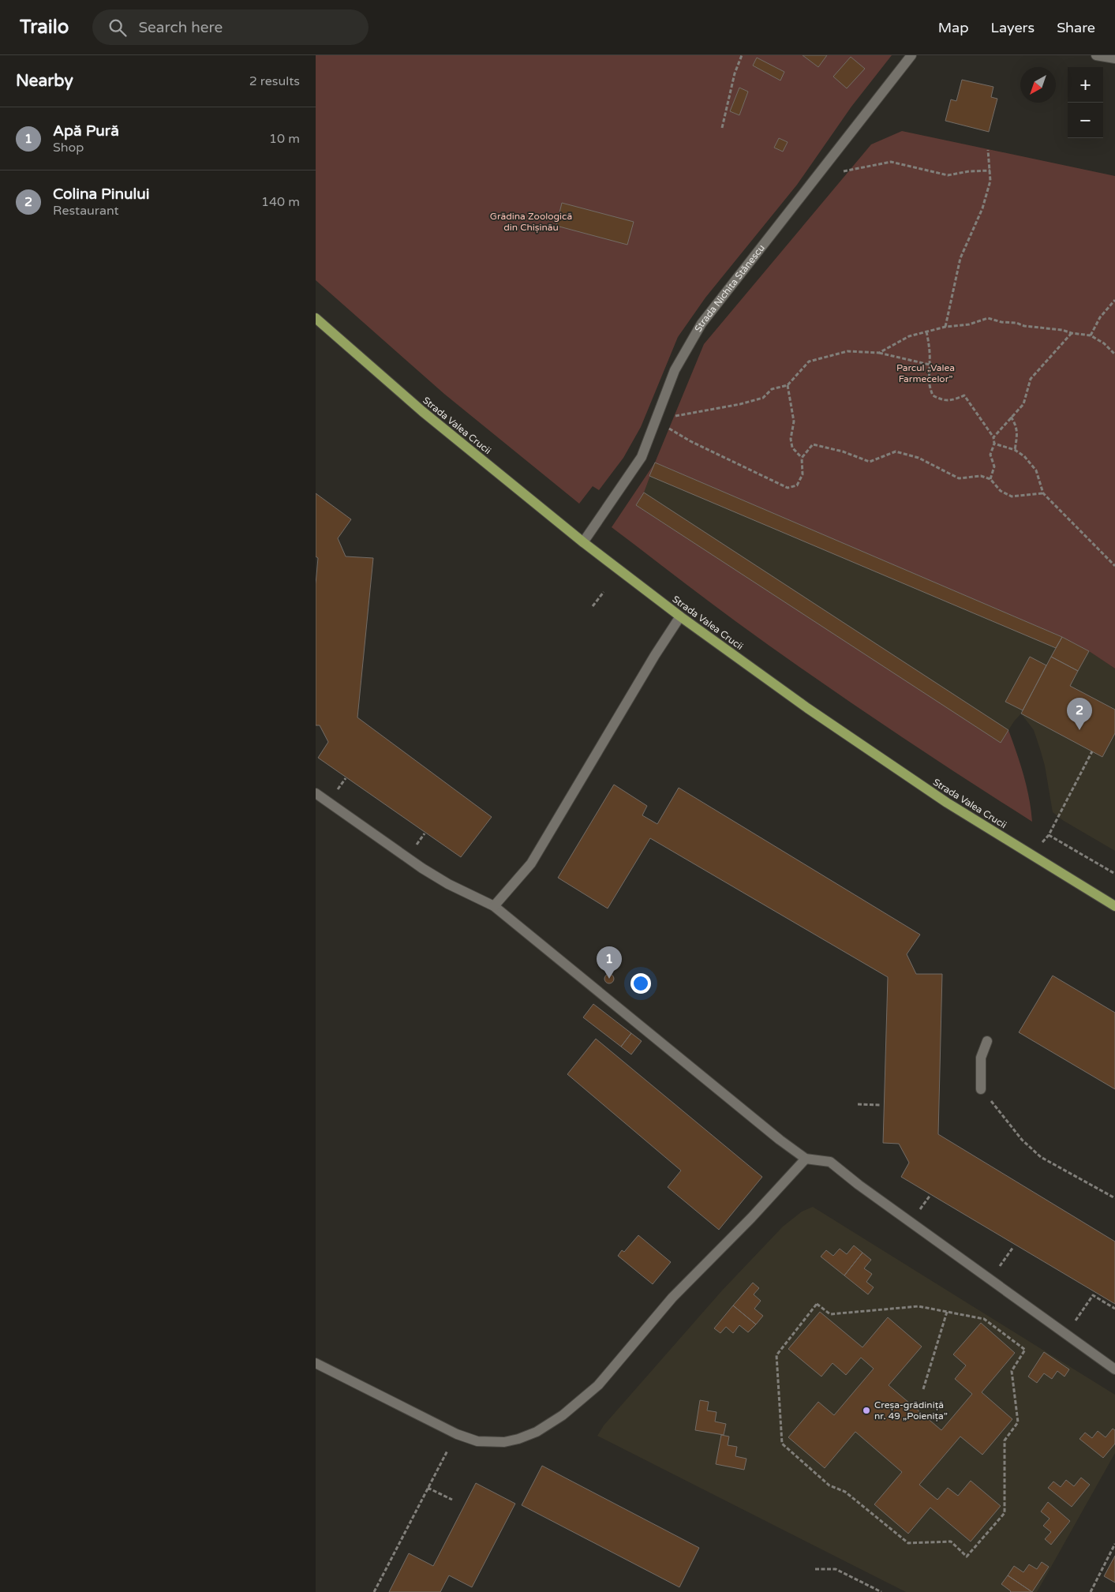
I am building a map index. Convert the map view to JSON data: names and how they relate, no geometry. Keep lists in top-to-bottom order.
{
  "streets": {
    "main road": ["Strada Valea Crucii"],
    "street": ["Strada Nichita Stănescu"]
  },
  "crossings": [
    ["Strada Nichita Stănescu", "Strada Valea Crucii"]
  ],
  "parks": ["Grădina Zoologică din Chișinău", "Parcul „Valea Farmecelor”"],
  "places": ["Creșa-grădiniță nr. 49 „Poienița”"],
  "north": "bottom left",
  "page": {
    "header": "Trailo",
    "search": "Search here",
    "nav": ["Map", "Layers", "Share"],
    "heading": ["Nearby", "2 results"],
    "map_buttons": ["+", "−"],
    "list": [
      {
        "mark": "1",
        "name": "Apă Pură",
        "note": "Shop",
        "value": "10 m"
      },
      {
        "mark": "2",
        "name": "Colina Pinului",
        "note": "Restaurant",
        "value": "140 m"
      }
    ],
    "pins": ["2", "1"]
  }
}
